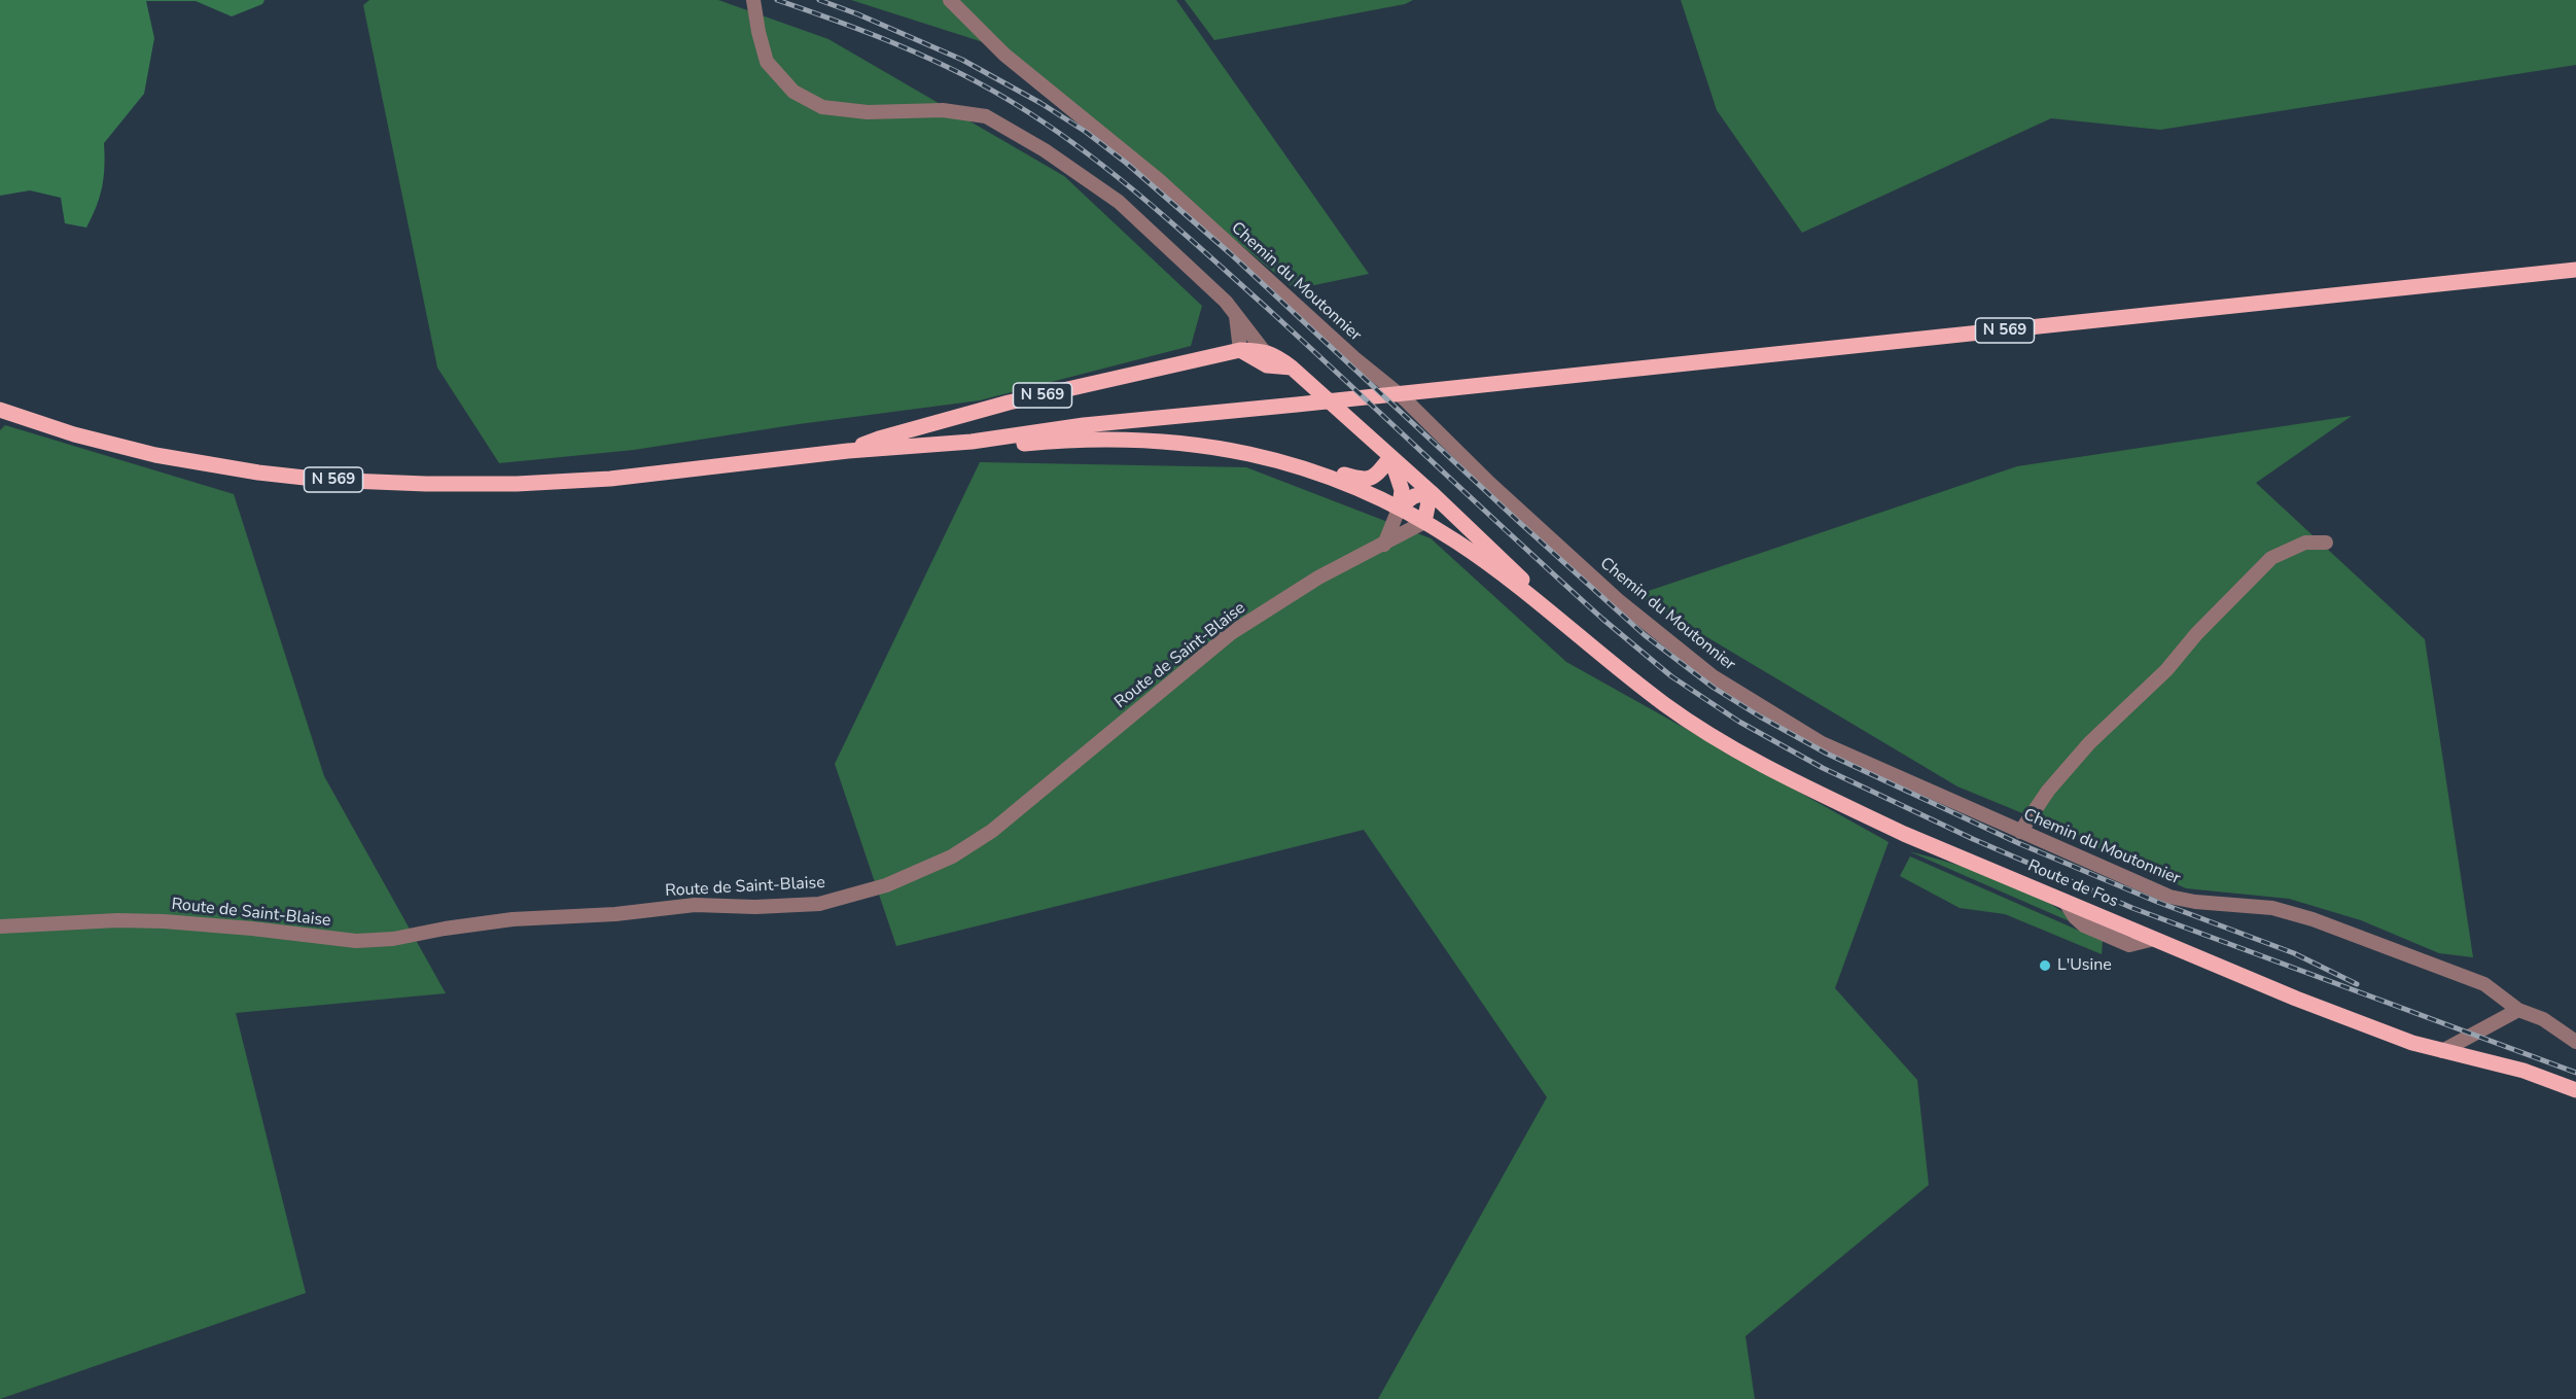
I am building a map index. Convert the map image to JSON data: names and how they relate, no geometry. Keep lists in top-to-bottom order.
{
  "streets": {
    "main road": ["N 569", "Route de Fos"],
    "street": ["Chemin du Moutonnier", "Route de Saint-Blaise"]
  },
  "places": ["L'Usine"]
}
